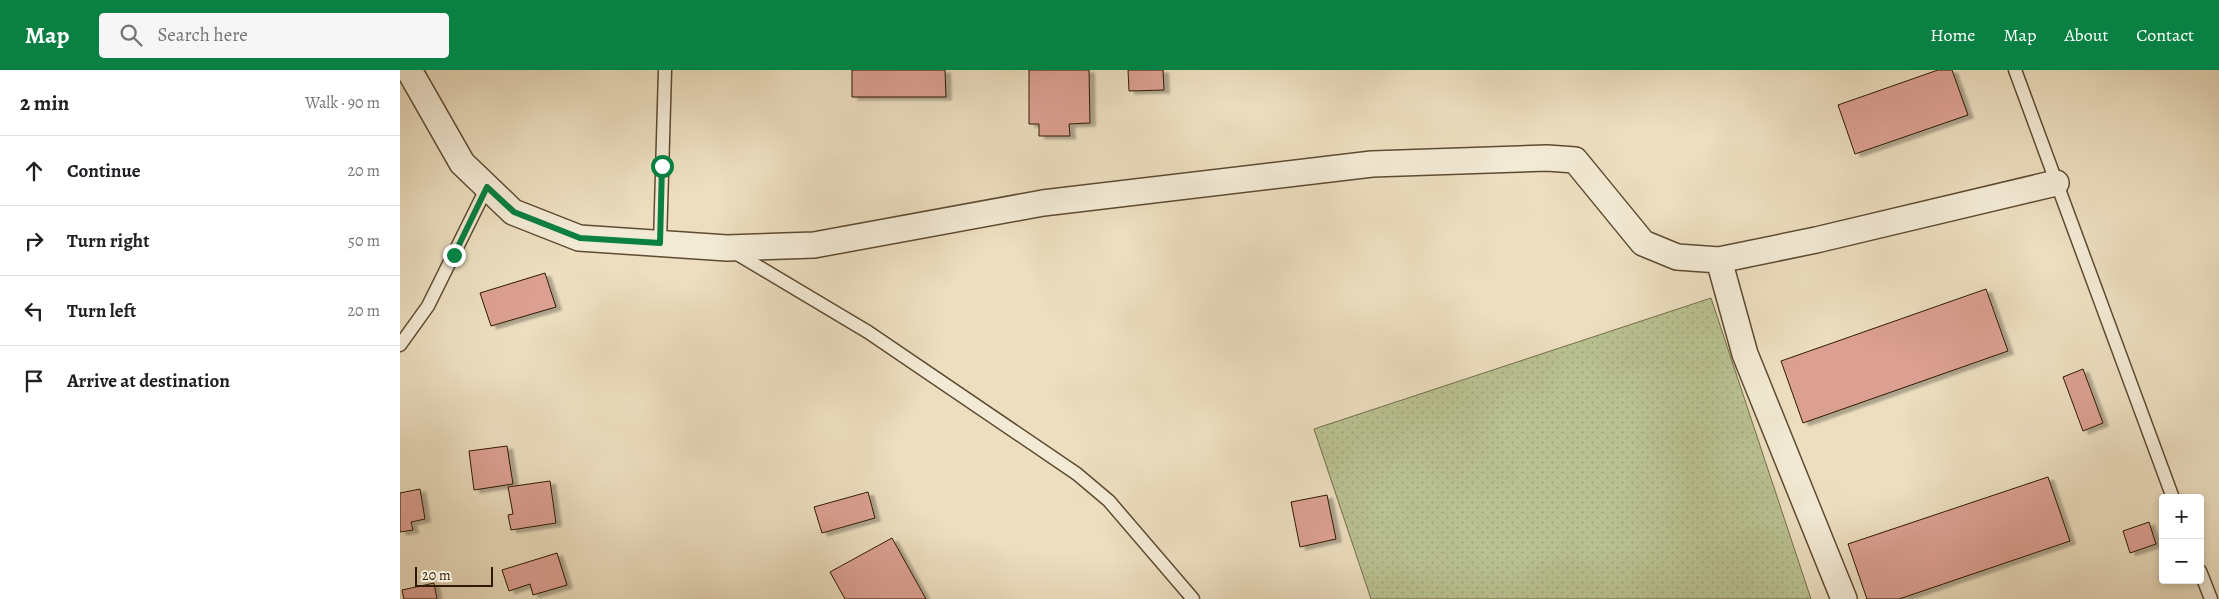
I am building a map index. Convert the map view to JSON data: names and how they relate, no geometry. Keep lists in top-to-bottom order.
{
  "scale_bar": "20 m",
  "page": {
    "header": "Map",
    "search": "Search here",
    "nav": [
      "Home",
      "Map",
      "About",
      "Contact"
    ],
    "heading": ["2 min", "Walk · 90 m"],
    "list": [
      ["Continue", "20 m"],
      ["Turn right", "50 m"],
      ["Turn left", "20 m"],
      "Arrive at destination"
    ],
    "map_buttons": ["+", "−"],
    "scale": "20 m"
  }
}
